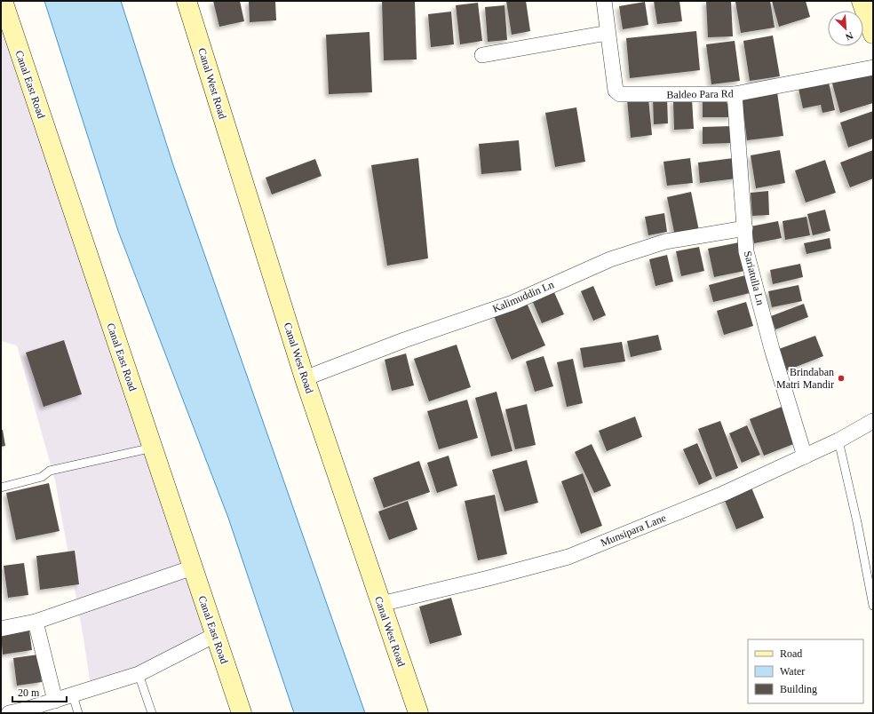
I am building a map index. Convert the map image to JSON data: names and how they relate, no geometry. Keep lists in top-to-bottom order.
{
  "streets": {
    "main road": ["Canal West Road", "Canal East Road"],
    "street": [
      "Baldeo Para Rd",
      "Sariatulla Ln",
      "Kalimuddin Ln",
      "Munsipara Lane"
    ]
  },
  "crossings": [
    ["Canal West Road", "Kalimuddin Ln"],
    ["Canal West Road", "Munsipara Lane"],
    ["Baldeo Para Rd", "Sariatulla Ln"],
    ["Sariatulla Ln", "Kalimuddin Ln"],
    ["Sariatulla Ln", "Munsipara Lane"]
  ],
  "places": ["Brindaban Matri Mandir"],
  "legend": ["Road", "Water", "Building"],
  "scale_bar": "20 m",
  "north": "bottom right"
}
